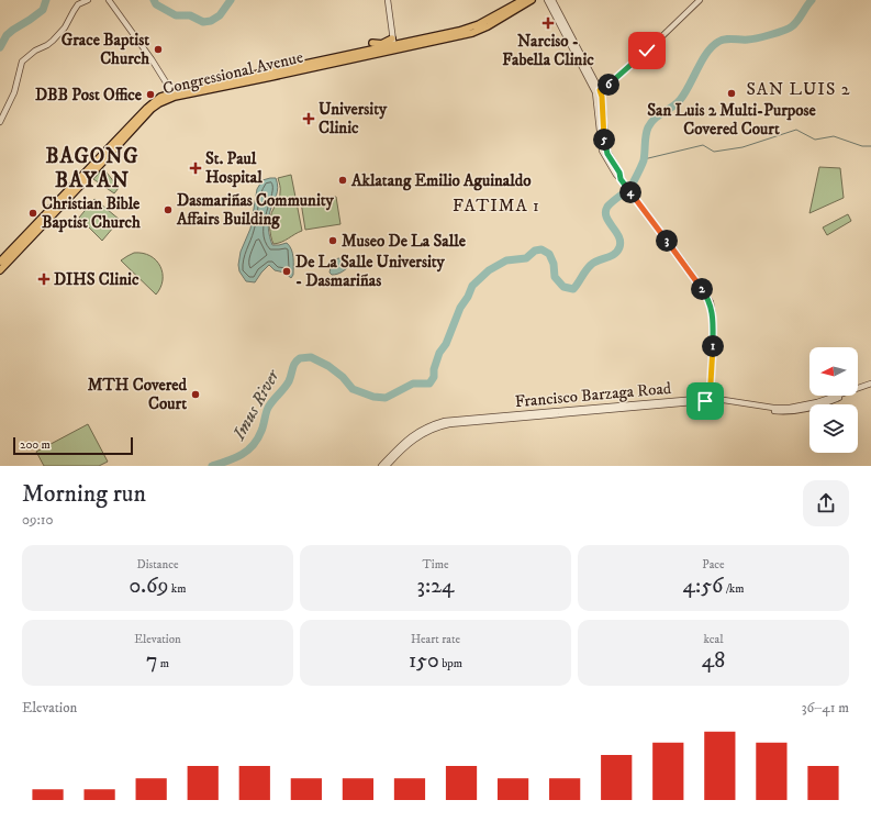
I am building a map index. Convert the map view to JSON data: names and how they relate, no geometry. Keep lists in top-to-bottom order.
{
  "streets": {
    "main road": ["Congressional Avenue"],
    "street": ["Francisco Barzaga Road"]
  },
  "districts": ["SAN LUIS 2", "BAGONG BAYAN", "FATIMA 1"],
  "water": ["Imus River"],
  "places": {
    "health": [
      "Narciso - Fabella Clinic",
      "University Clinic",
      "St. Paul Hospital",
      "DIHS Clinic"
    ],
    "other": [
      "Grace Baptist Church",
      "San Luis 2 Multi-Purpose Covered Court",
      "DBB Post Office",
      "Aklatang Emilio Aguinaldo",
      "Dasmariñas Community Affairs Building",
      "Christian Bible Baptist Church",
      "Museo De La Salle",
      "De La Salle University - Dasmariñas",
      "MTH Covered Court"
    ]
  },
  "scale_bar": "200 m",
  "north": "left",
  "page": {
    "pins": [
      "6",
      "5",
      "4",
      "3",
      "2",
      "1"
    ],
    "scale": "200 m",
    "heading": ["Morning run", "09:10"],
    "stats": [
      ["Distance", "0.69 km"],
      ["Time", "3:24"],
      ["Pace", "4:56 /km"],
      ["Elevation", "7 m"],
      ["Heart rate", "150 bpm"],
      ["kcal", "48"]
    ],
    "chart": ["Elevation", "36–41 m"]
  }
}
